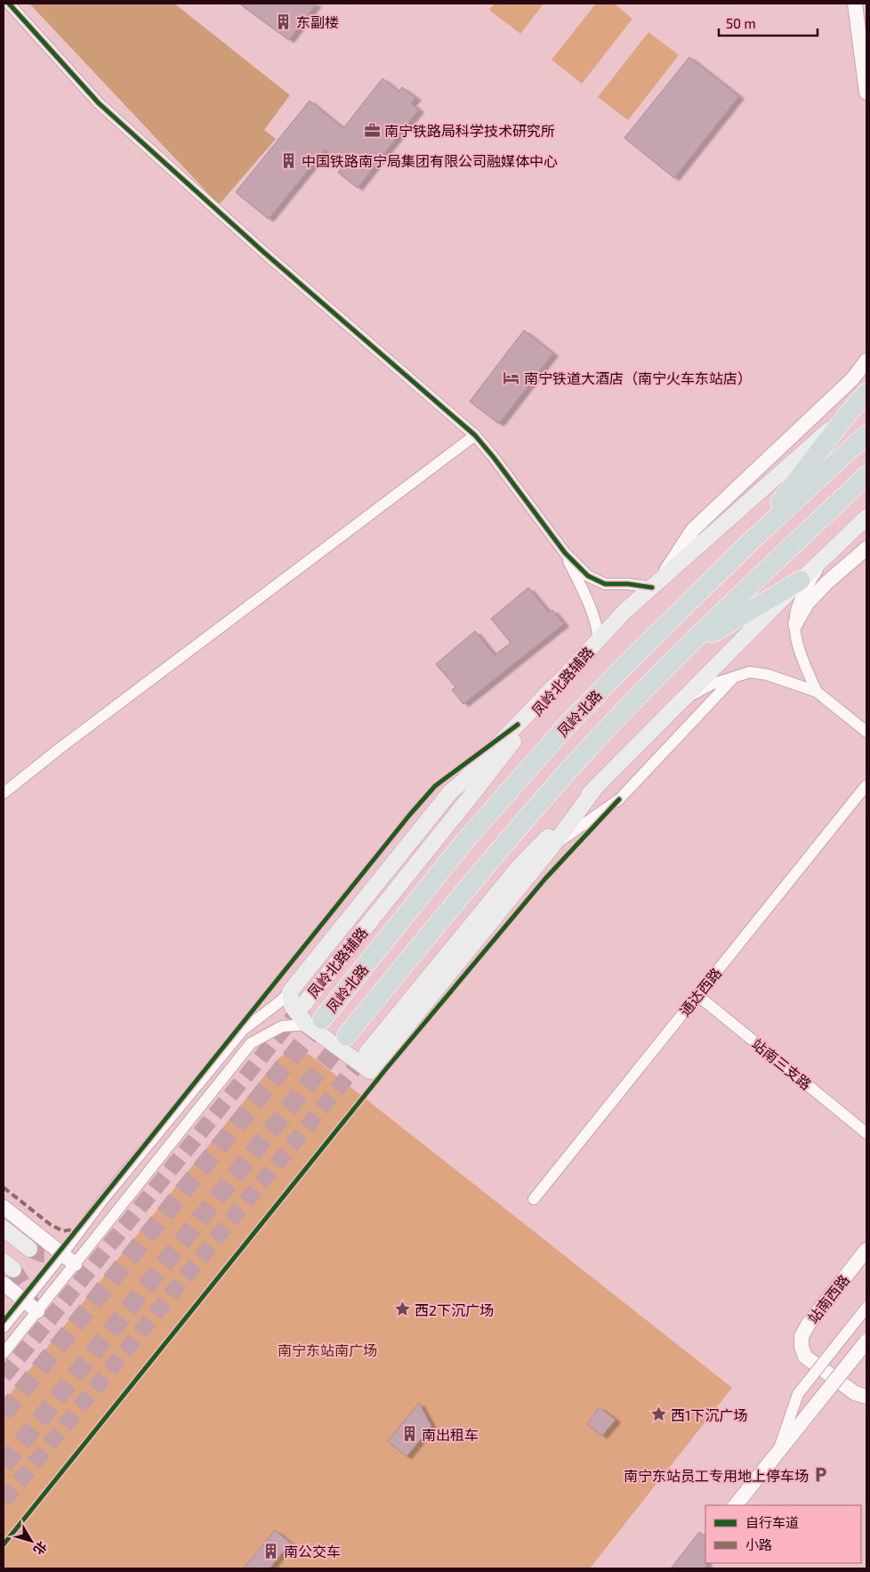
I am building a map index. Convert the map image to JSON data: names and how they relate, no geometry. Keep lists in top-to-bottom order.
{
  "streets": {
    "highway": ["凤岭北路"],
    "main road": ["凤岭北路辅路"],
    "street": ["通达西路", "站南三支路", "站南西路"]
  },
  "crossings": [
    ["通达西路", "站南三支路"]
  ],
  "parks": ["南宁东站南广场"],
  "places": {
    "building": [
      "东副楼",
      "中国铁路南宁局集团有限公司融媒体中心",
      "南出租车",
      "南公交车"
    ],
    "office": ["南宁铁路局科学技术研究所"],
    "hotel": ["南宁铁道大酒店（南宁火车东站店）"],
    "place": ["西2下沉广场", "西1下沉广场"],
    "parking": ["南宁东站员工专用地上停车场"]
  },
  "legend": ["自行车道", "小路"],
  "scale_bar": "50 m",
  "north": "bottom right"
}
